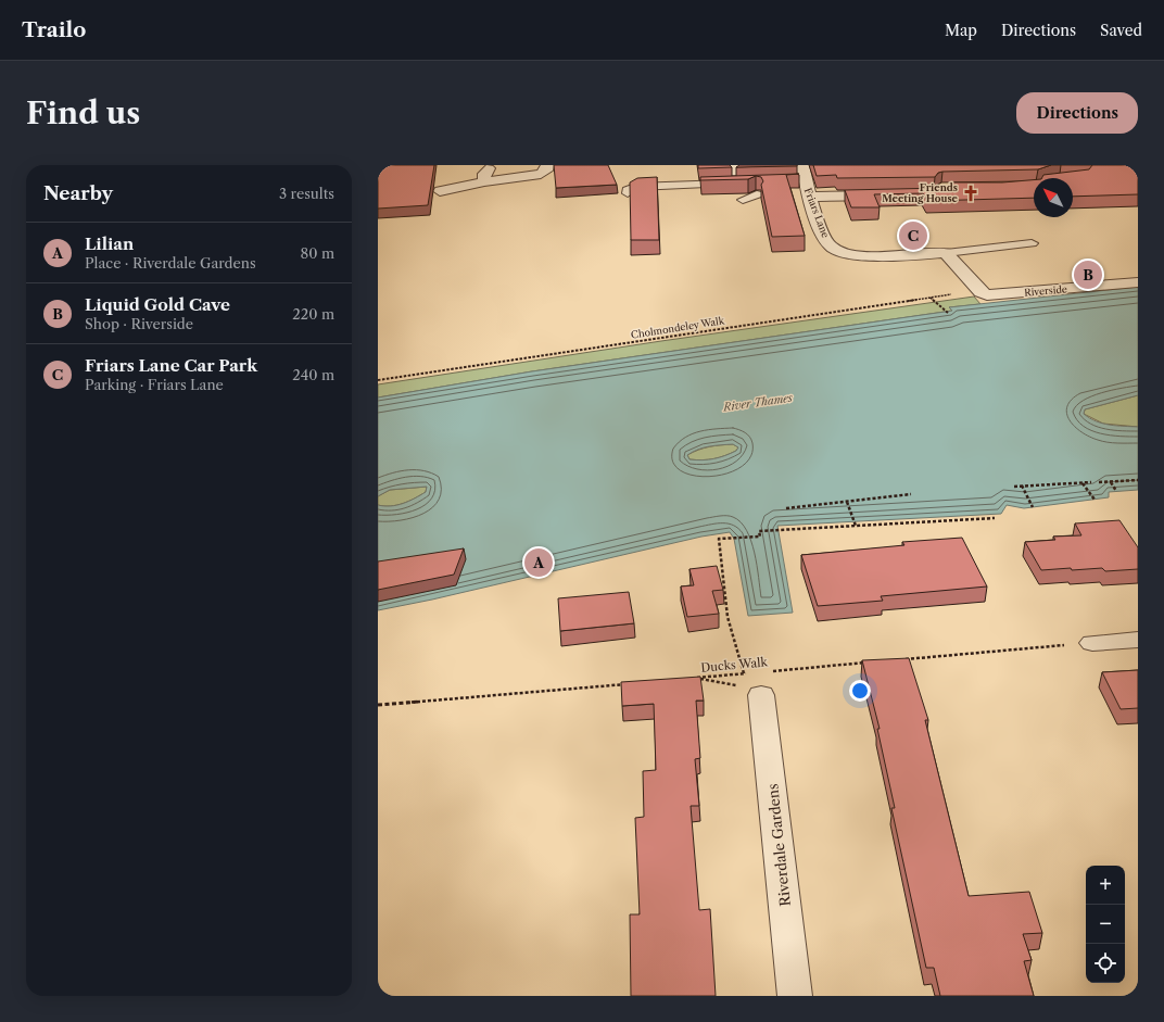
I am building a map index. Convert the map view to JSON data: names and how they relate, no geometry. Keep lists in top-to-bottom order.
{
  "streets": {
    "street": ["Friars Lane", "Riverside", "Riverdale Gardens"],
    "path": ["Cholmondeley Walk", "Ducks Walk"]
  },
  "crossings": [
    ["Riverside", "Cholmondeley Walk"],
    ["Ducks Walk", "Riverdale Gardens"]
  ],
  "water": ["River Thames"],
  "places": {
    "church": ["Friends Meeting House"]
  },
  "north": "top left",
  "page": {
    "header": "Trailo",
    "nav": ["Map", "Directions", "Saved"],
    "buttons": "Directions",
    "title": "Find us",
    "heading": ["Nearby", "3 results"],
    "pins": ["C", "B", "A"],
    "list": [
      {
        "mark": "A",
        "name": "Lilian",
        "note": "Place · Riverdale Gardens",
        "value": "80 m"
      },
      {
        "mark": "B",
        "name": "Liquid Gold Cave",
        "note": "Shop · Riverside",
        "value": "220 m"
      },
      {
        "mark": "C",
        "name": "Friars Lane Car Park",
        "note": "Parking · Friars Lane",
        "value": "240 m"
      }
    ],
    "map_buttons": ["+", "−"]
  }
}
